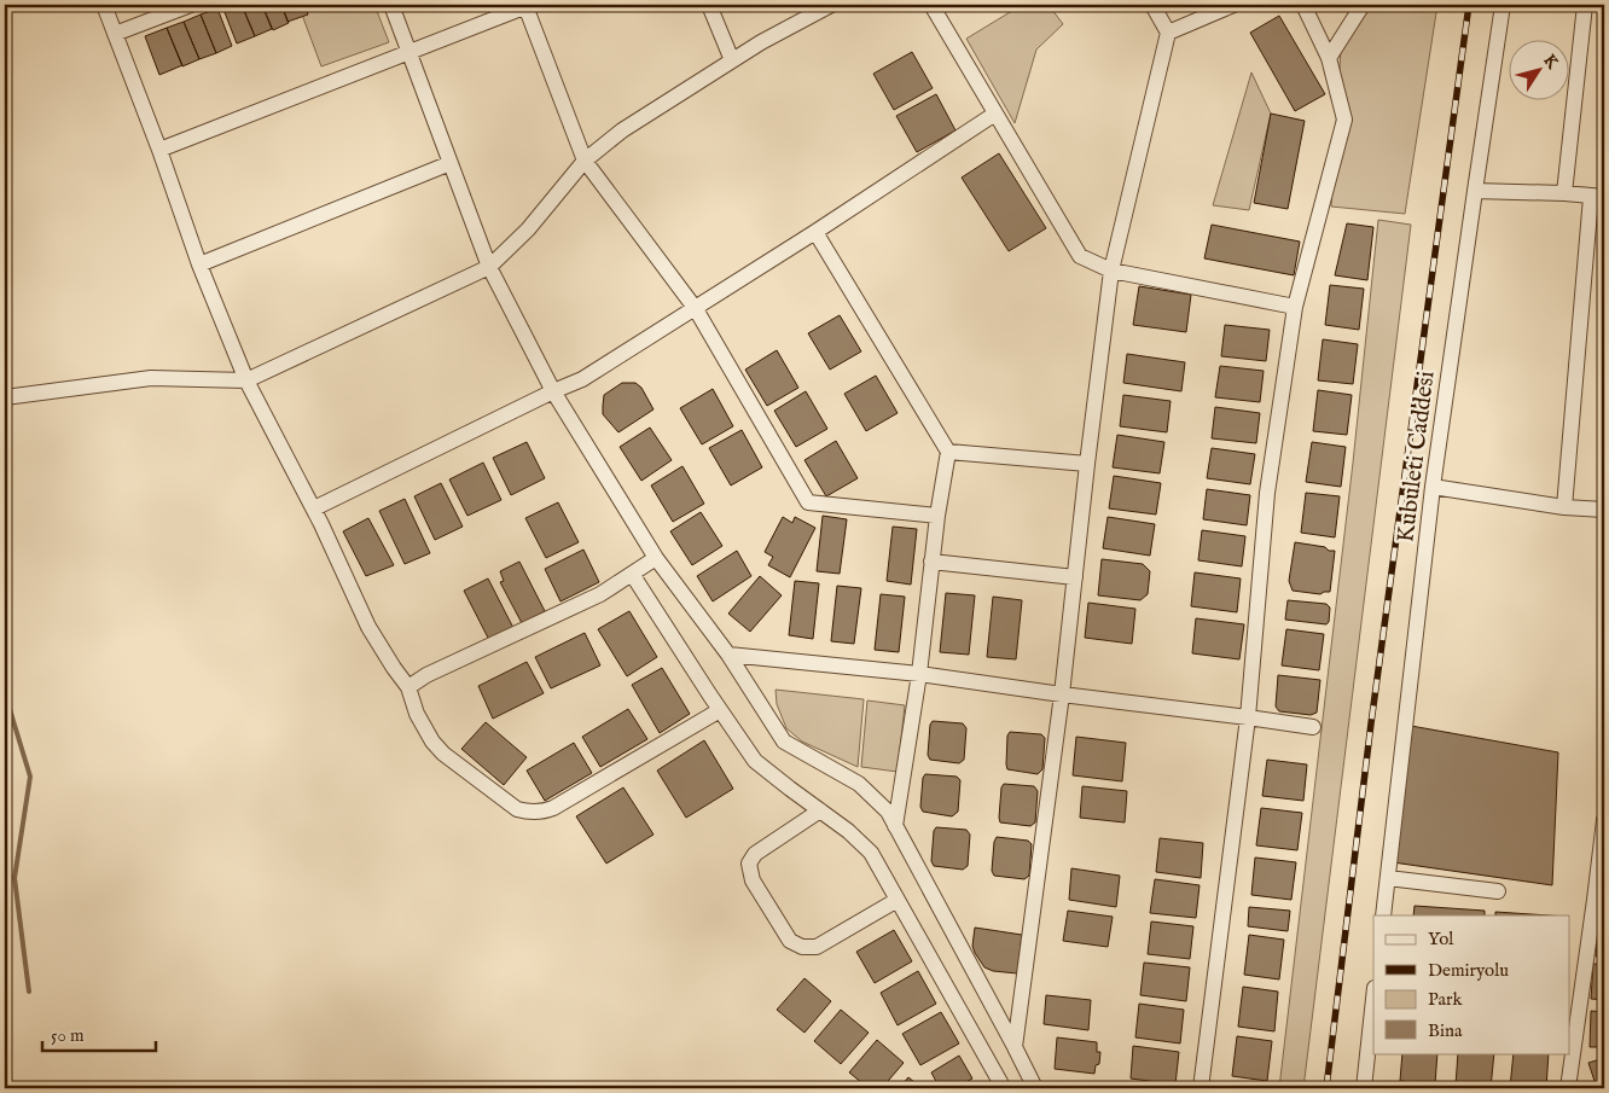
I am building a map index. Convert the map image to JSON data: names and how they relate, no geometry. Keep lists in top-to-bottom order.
{
  "streets": {
    "street": ["Kubuleti Caddesi"]
  },
  "legend": [
    "Yol",
    "Demiryolu",
    "Park",
    "Bina"
  ],
  "scale_bar": "50 m",
  "north": "top right"
}
